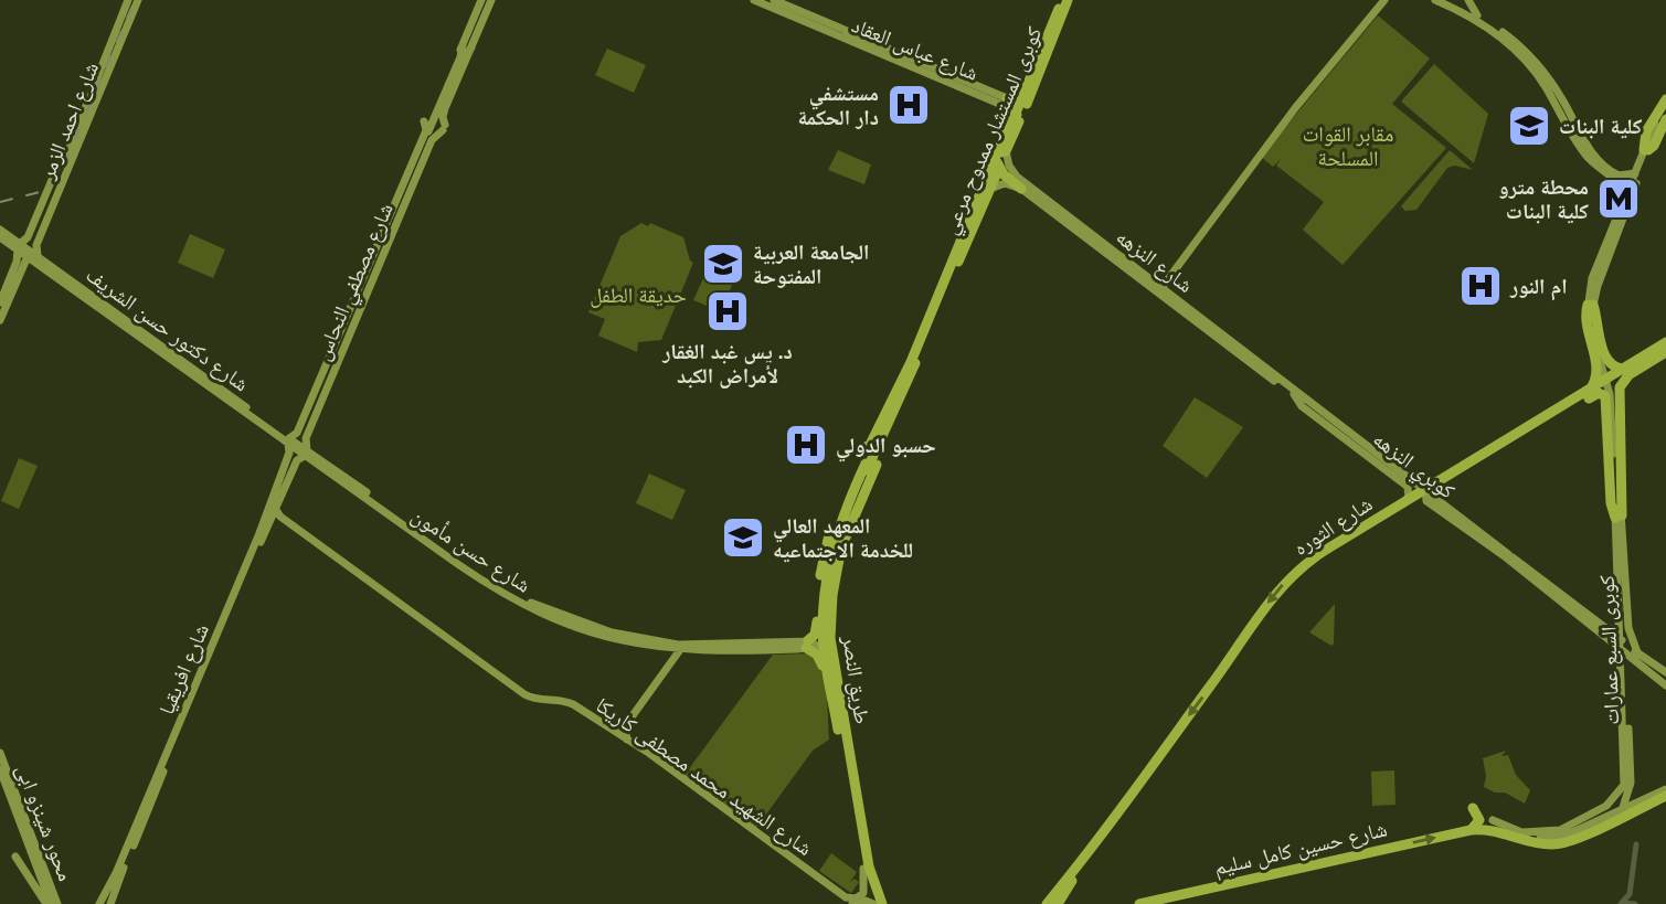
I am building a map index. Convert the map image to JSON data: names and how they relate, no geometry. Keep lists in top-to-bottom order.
{
  "streets": {
    "highway": [
      "كوبرى المستشار ممدوح مرعي",
      "شارع الثوره",
      "طريق النصر",
      "شارع حسين كامل سليم"
    ],
    "main road": [
      "شارع عباس العقاد",
      "شارع احمد الزمر",
      "شارع النزهه",
      "شارع مصطفي النحاس",
      "شارع دكتور حسن الشريف",
      "كوبري النزهه",
      "شارع حسن مأمون",
      "كوبرى السبع عمارات",
      "شارع افريقيا",
      "شارع الشهيد محمد مصطفى كاريكا",
      "محور شينزو ابى"
    ]
  },
  "crossings": [
    ["شارع عباس العقاد", "طريق النصر"],
    ["شارع احمد الزمر", "شارع دكتور حسن الشريف"],
    ["كوبرى المستشار ممدوح مرعي", "طريق النصر"],
    ["شارع النزهه", "كوبري النزهه"],
    ["شارع النزهه", "شارع الثوره"],
    ["شارع مصطفي النحاس", "شارع دكتور حسن الشريف"],
    ["شارع مصطفي النحاس", "شارع حسن مأمون"],
    ["شارع مصطفي النحاس", "شارع افريقيا"],
    ["شارع دكتور حسن الشريف", "شارع حسن مأمون"],
    ["شارع دكتور حسن الشريف", "شارع افريقيا"],
    ["شارع حسن مأمون", "شارع افريقيا"],
    ["شارع حسن مأمون", "طريق النصر"],
    ["كوبرى السبع عمارات", "شارع حسين كامل سليم"],
    ["شارع افريقيا", "شارع الشهيد محمد مصطفى كاريكا"],
    ["طريق النصر", "شارع الشهيد محمد مصطفى كاريكا"]
  ],
  "one_way": ["شارع الثوره", "شارع حسين كامل سليم"],
  "parks": ["مقابر القوات المسلحة", "حديقة الطفل"],
  "places": {
    "hospital": [
      "مستشفي دار الحكمة",
      "ام النور",
      "د. يس غبد الغقار لأمراض الكبد",
      "حسبو الدولي"
    ],
    "school or university": ["كلية البنات", "الجامعة العربية المفتوحة", "المعهد العالي للخدمة الاجتماعيه"],
    "metro station": ["محطة مترو كلية البنات"]
  }
}
